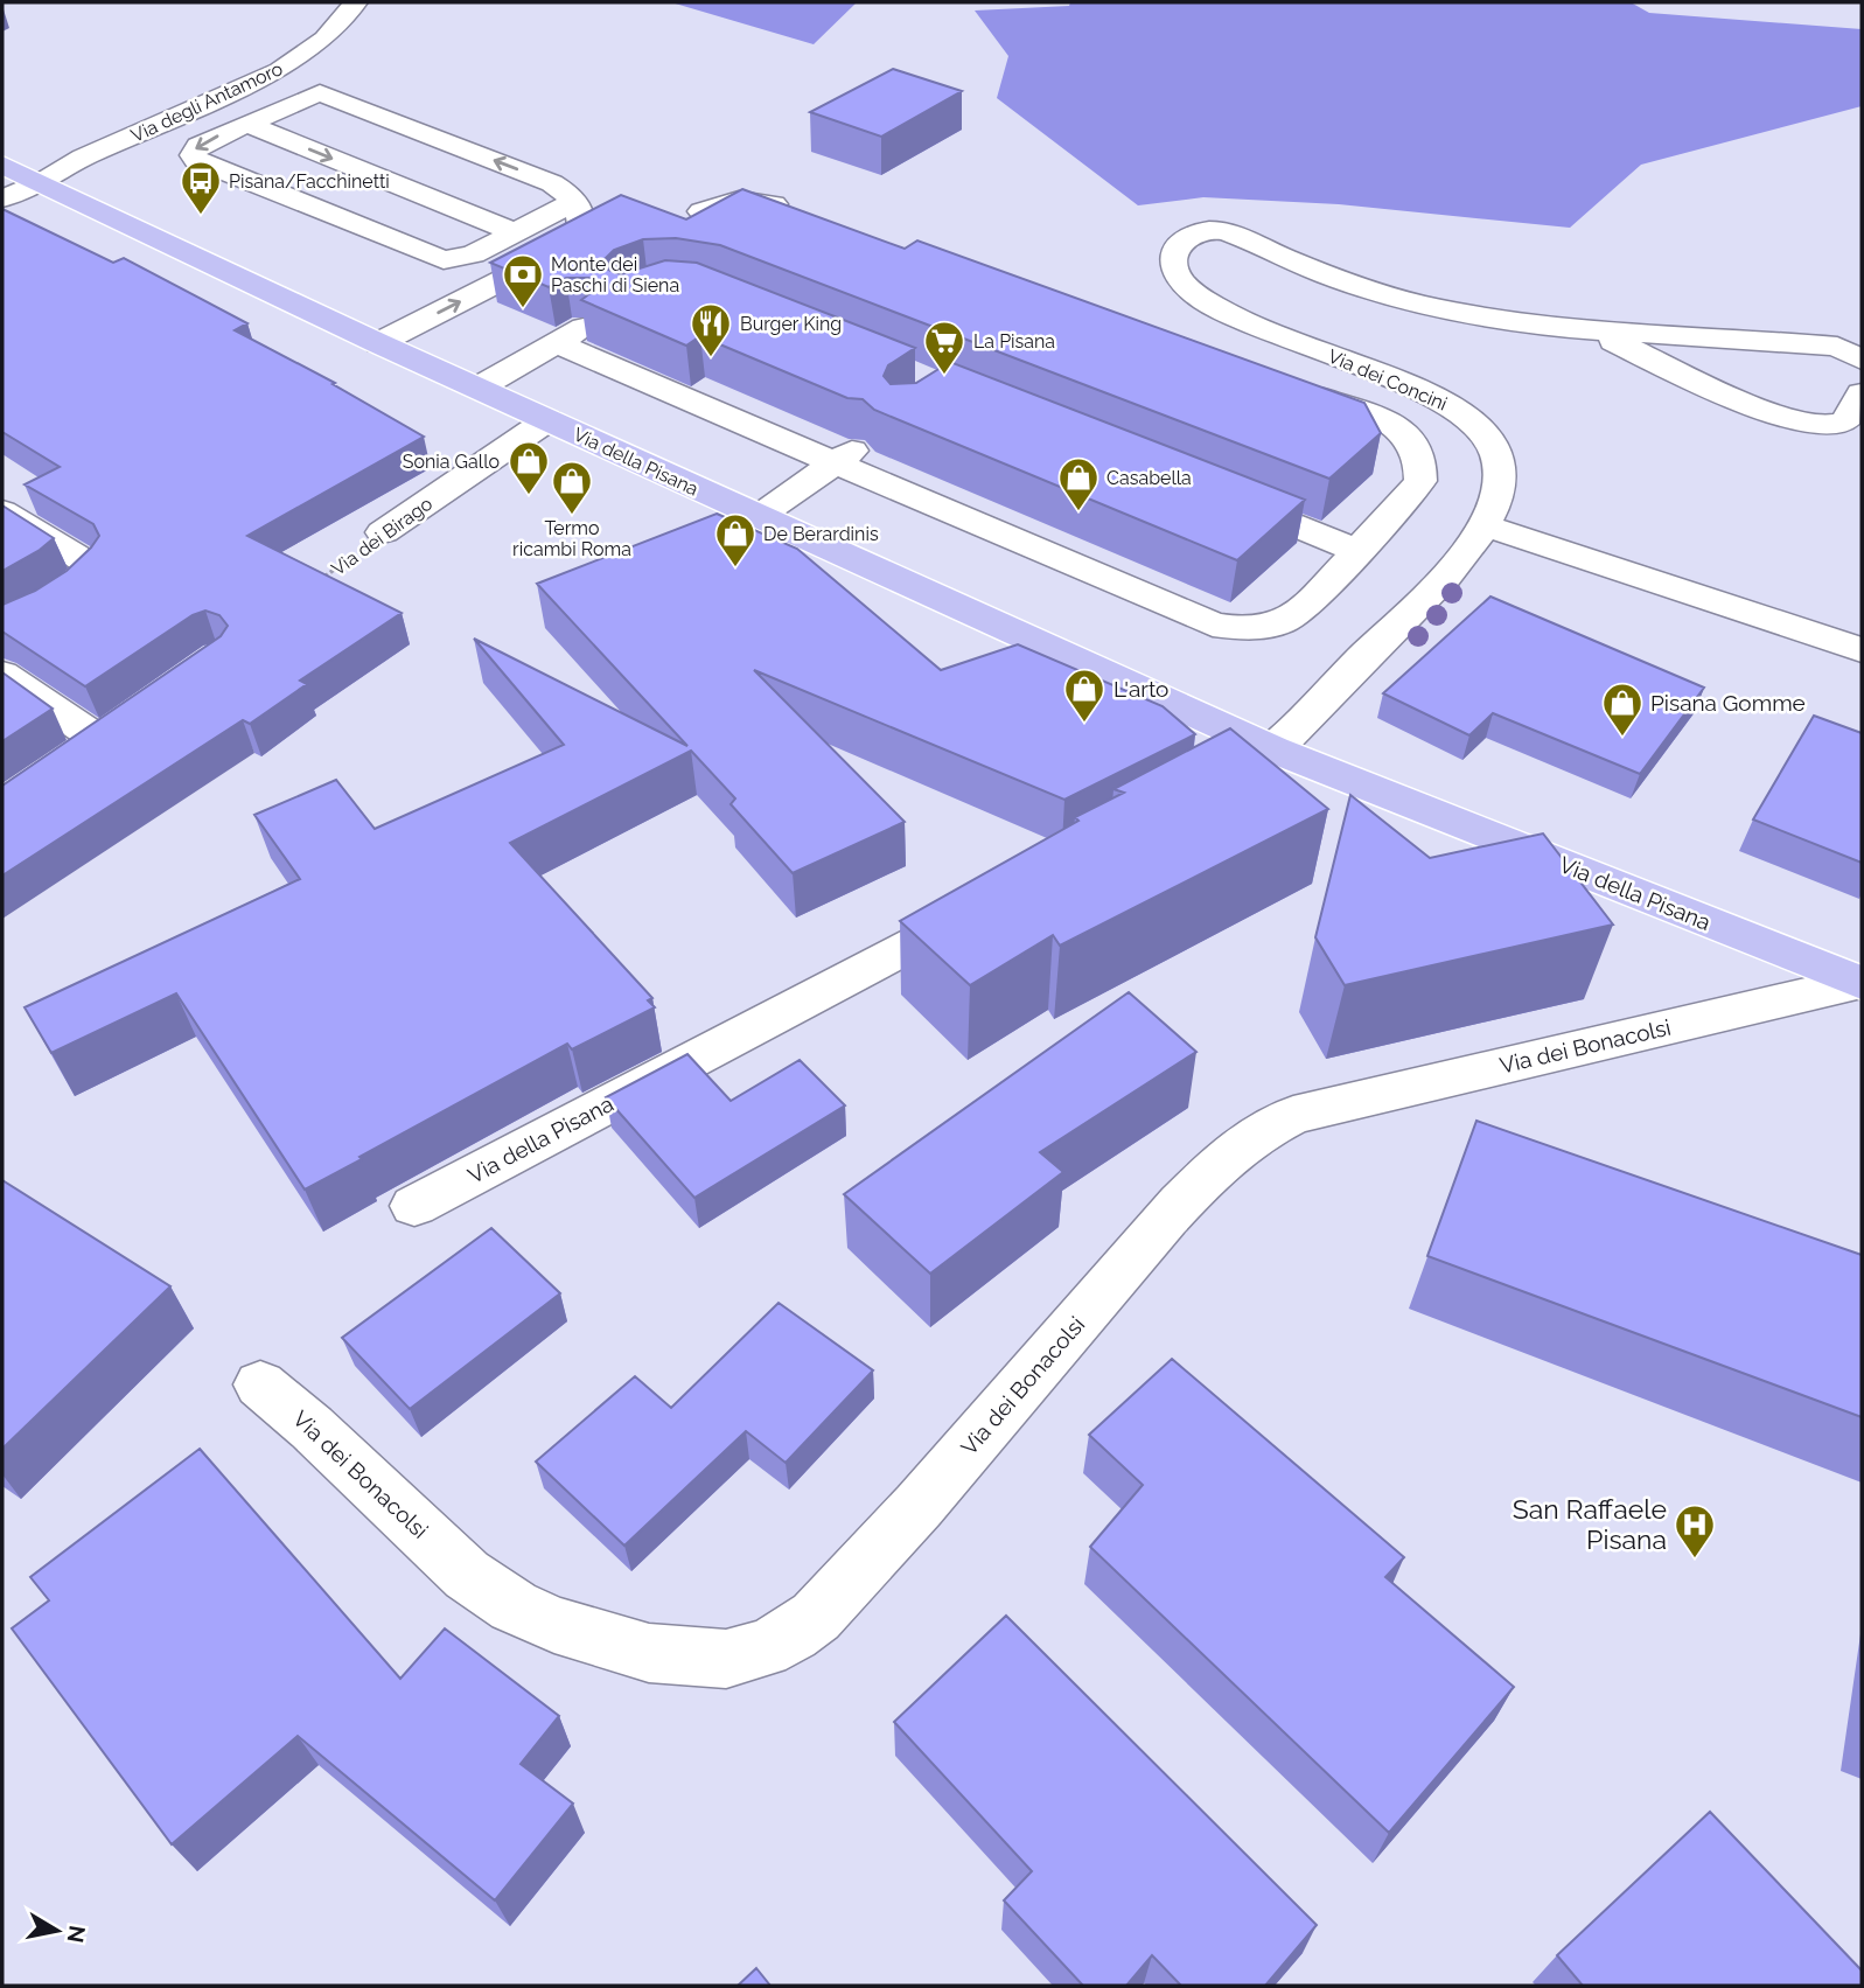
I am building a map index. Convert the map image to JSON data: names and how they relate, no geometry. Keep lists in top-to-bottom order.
{
  "streets": {
    "main road": ["Via della Pisana"],
    "street": [
      "Via degli Antamoro",
      "Via dei Concini",
      "Via dei Birago",
      "Via dei Bonacolsi"
    ]
  },
  "crossings": [
    ["Via degli Antamoro", "Via della Pisana"],
    ["Via dei Concini", "Via della Pisana"],
    ["Via della Pisana", "Via dei Birago"],
    ["Via della Pisana", "Via dei Bonacolsi"]
  ],
  "places": {
    "bus stop": ["Pisana/Facchinetti"],
    "bank": ["Monte dei Paschi di Siena"],
    "restaurant": ["Burger King"],
    "supermarket": ["La Pisana"],
    "shop": [
      "Sonia Gallo",
      "Casabella",
      "Termo ricambi Roma",
      "De Berardinis",
      "L'arto",
      "Pisana Gomme"
    ],
    "hospital": ["San Raffaele Pisana"]
  },
  "north": "right"
}
